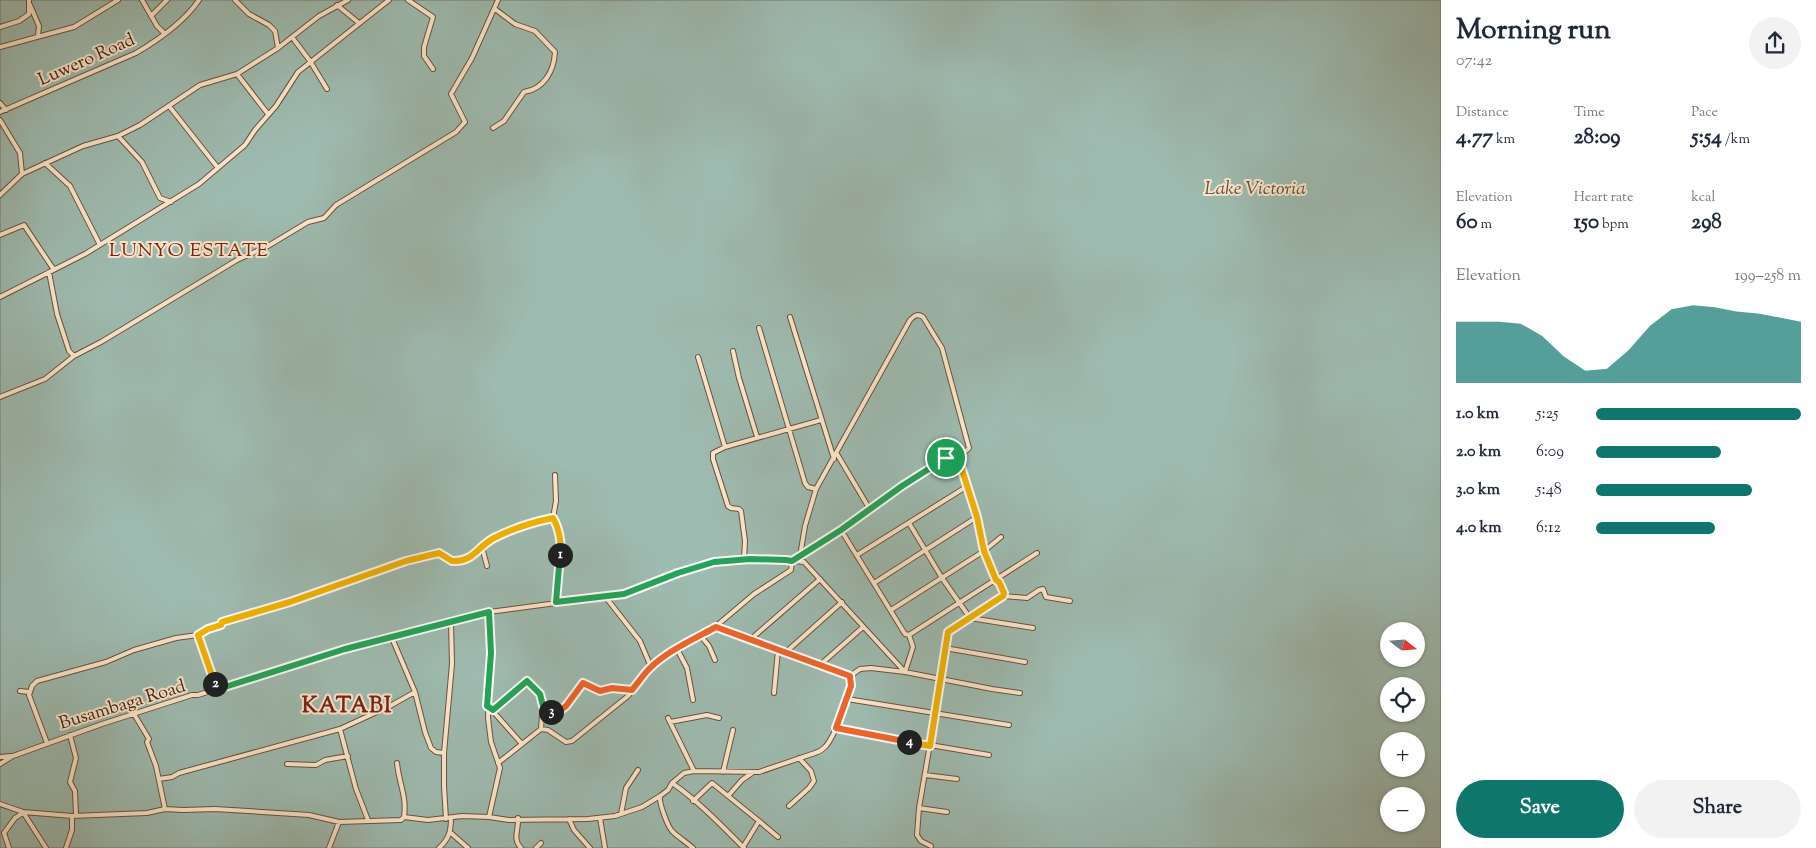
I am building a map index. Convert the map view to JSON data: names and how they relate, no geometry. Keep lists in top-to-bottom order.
{
  "streets": {
    "street": ["Luwero Road", "Busambaga Road"]
  },
  "districts": ["LUNYO ESTATE", "KATABI"],
  "water": ["Lake Victoria"],
  "north": "right",
  "page": {
    "heading": ["Morning run", "07:42"],
    "stats": [
      ["Distance", "4.77 km"],
      ["Time", "28:09"],
      ["Pace", "5:54 /km"],
      ["Elevation", "60 m"],
      ["Heart rate", "150 bpm"],
      ["kcal", "298"]
    ],
    "chart": ["Elevation", "199–258 m"],
    "list": [
      {
        "name": "1.0 km",
        "note": "5:25"
      },
      {
        "name": "2.0 km",
        "note": "6:09"
      },
      {
        "name": "3.0 km",
        "note": "5:48"
      },
      {
        "name": "4.0 km",
        "note": "6:12"
      }
    ],
    "pins": [
      "1",
      "2",
      "3",
      "4"
    ],
    "map_buttons": ["+", "−"],
    "buttons": ["Save", "Share"]
  }
}
